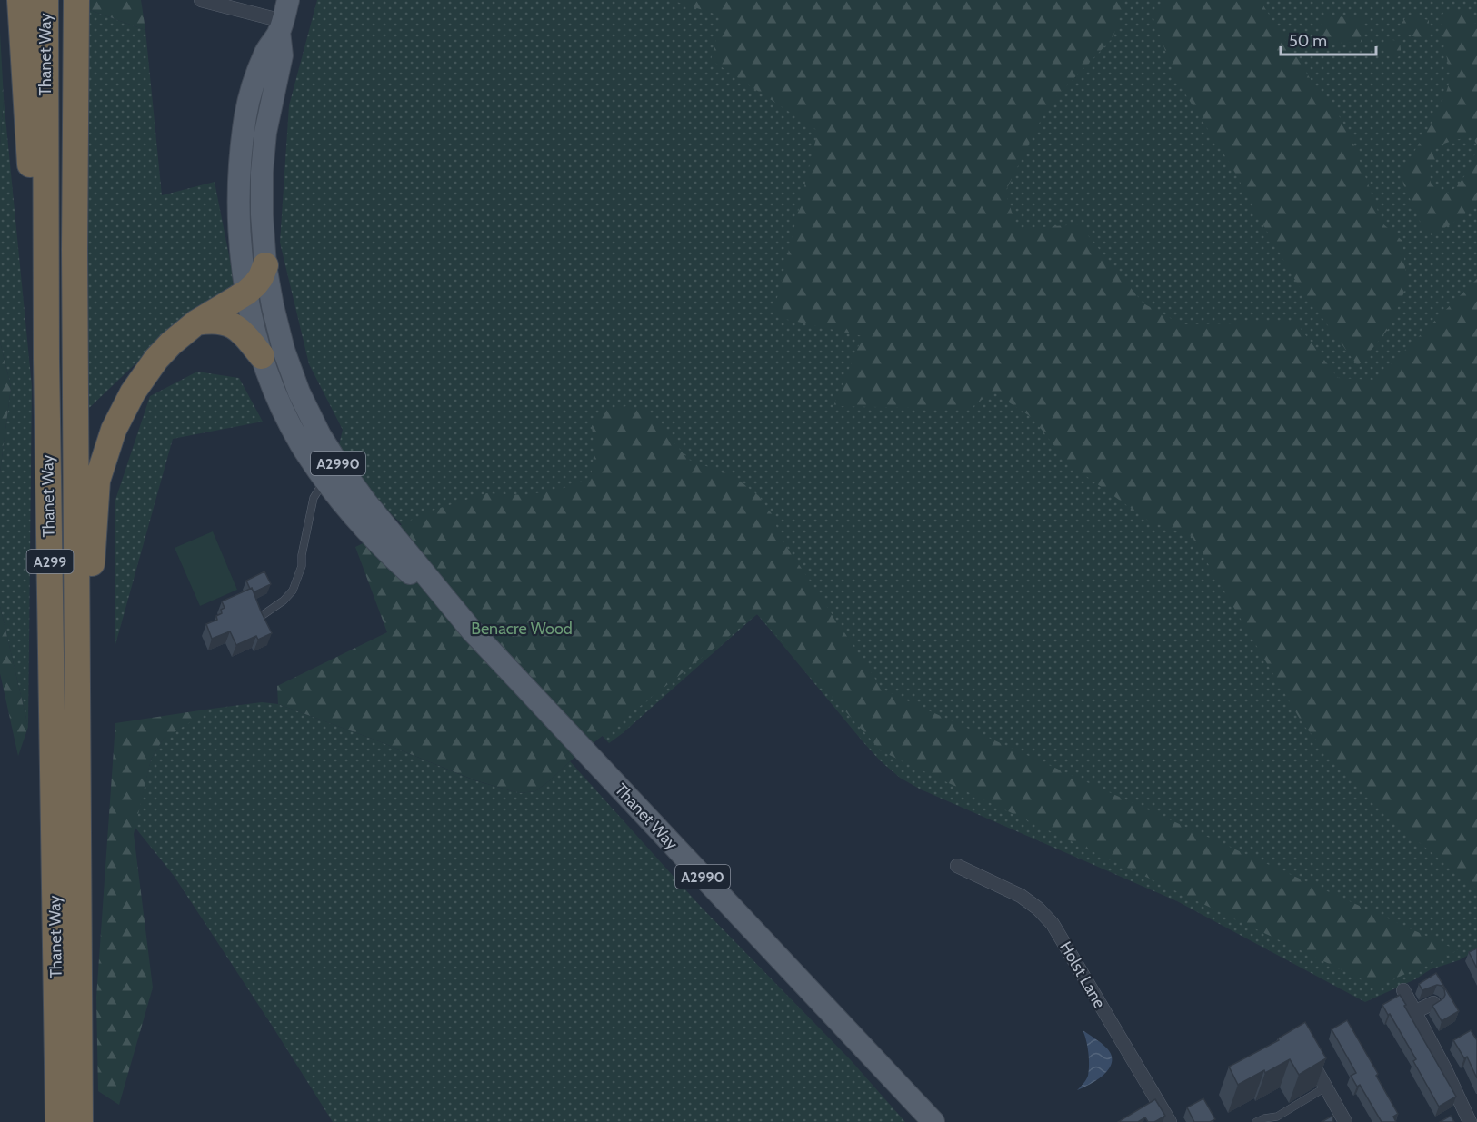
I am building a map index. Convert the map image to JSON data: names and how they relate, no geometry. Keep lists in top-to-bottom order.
{
  "streets": {
    "highway": ["Thanet Way", "A299"],
    "main road": ["A2990"],
    "street": ["Holst Lane"]
  },
  "parks": ["Benacre Wood"],
  "scale_bar": "50 m"
}
